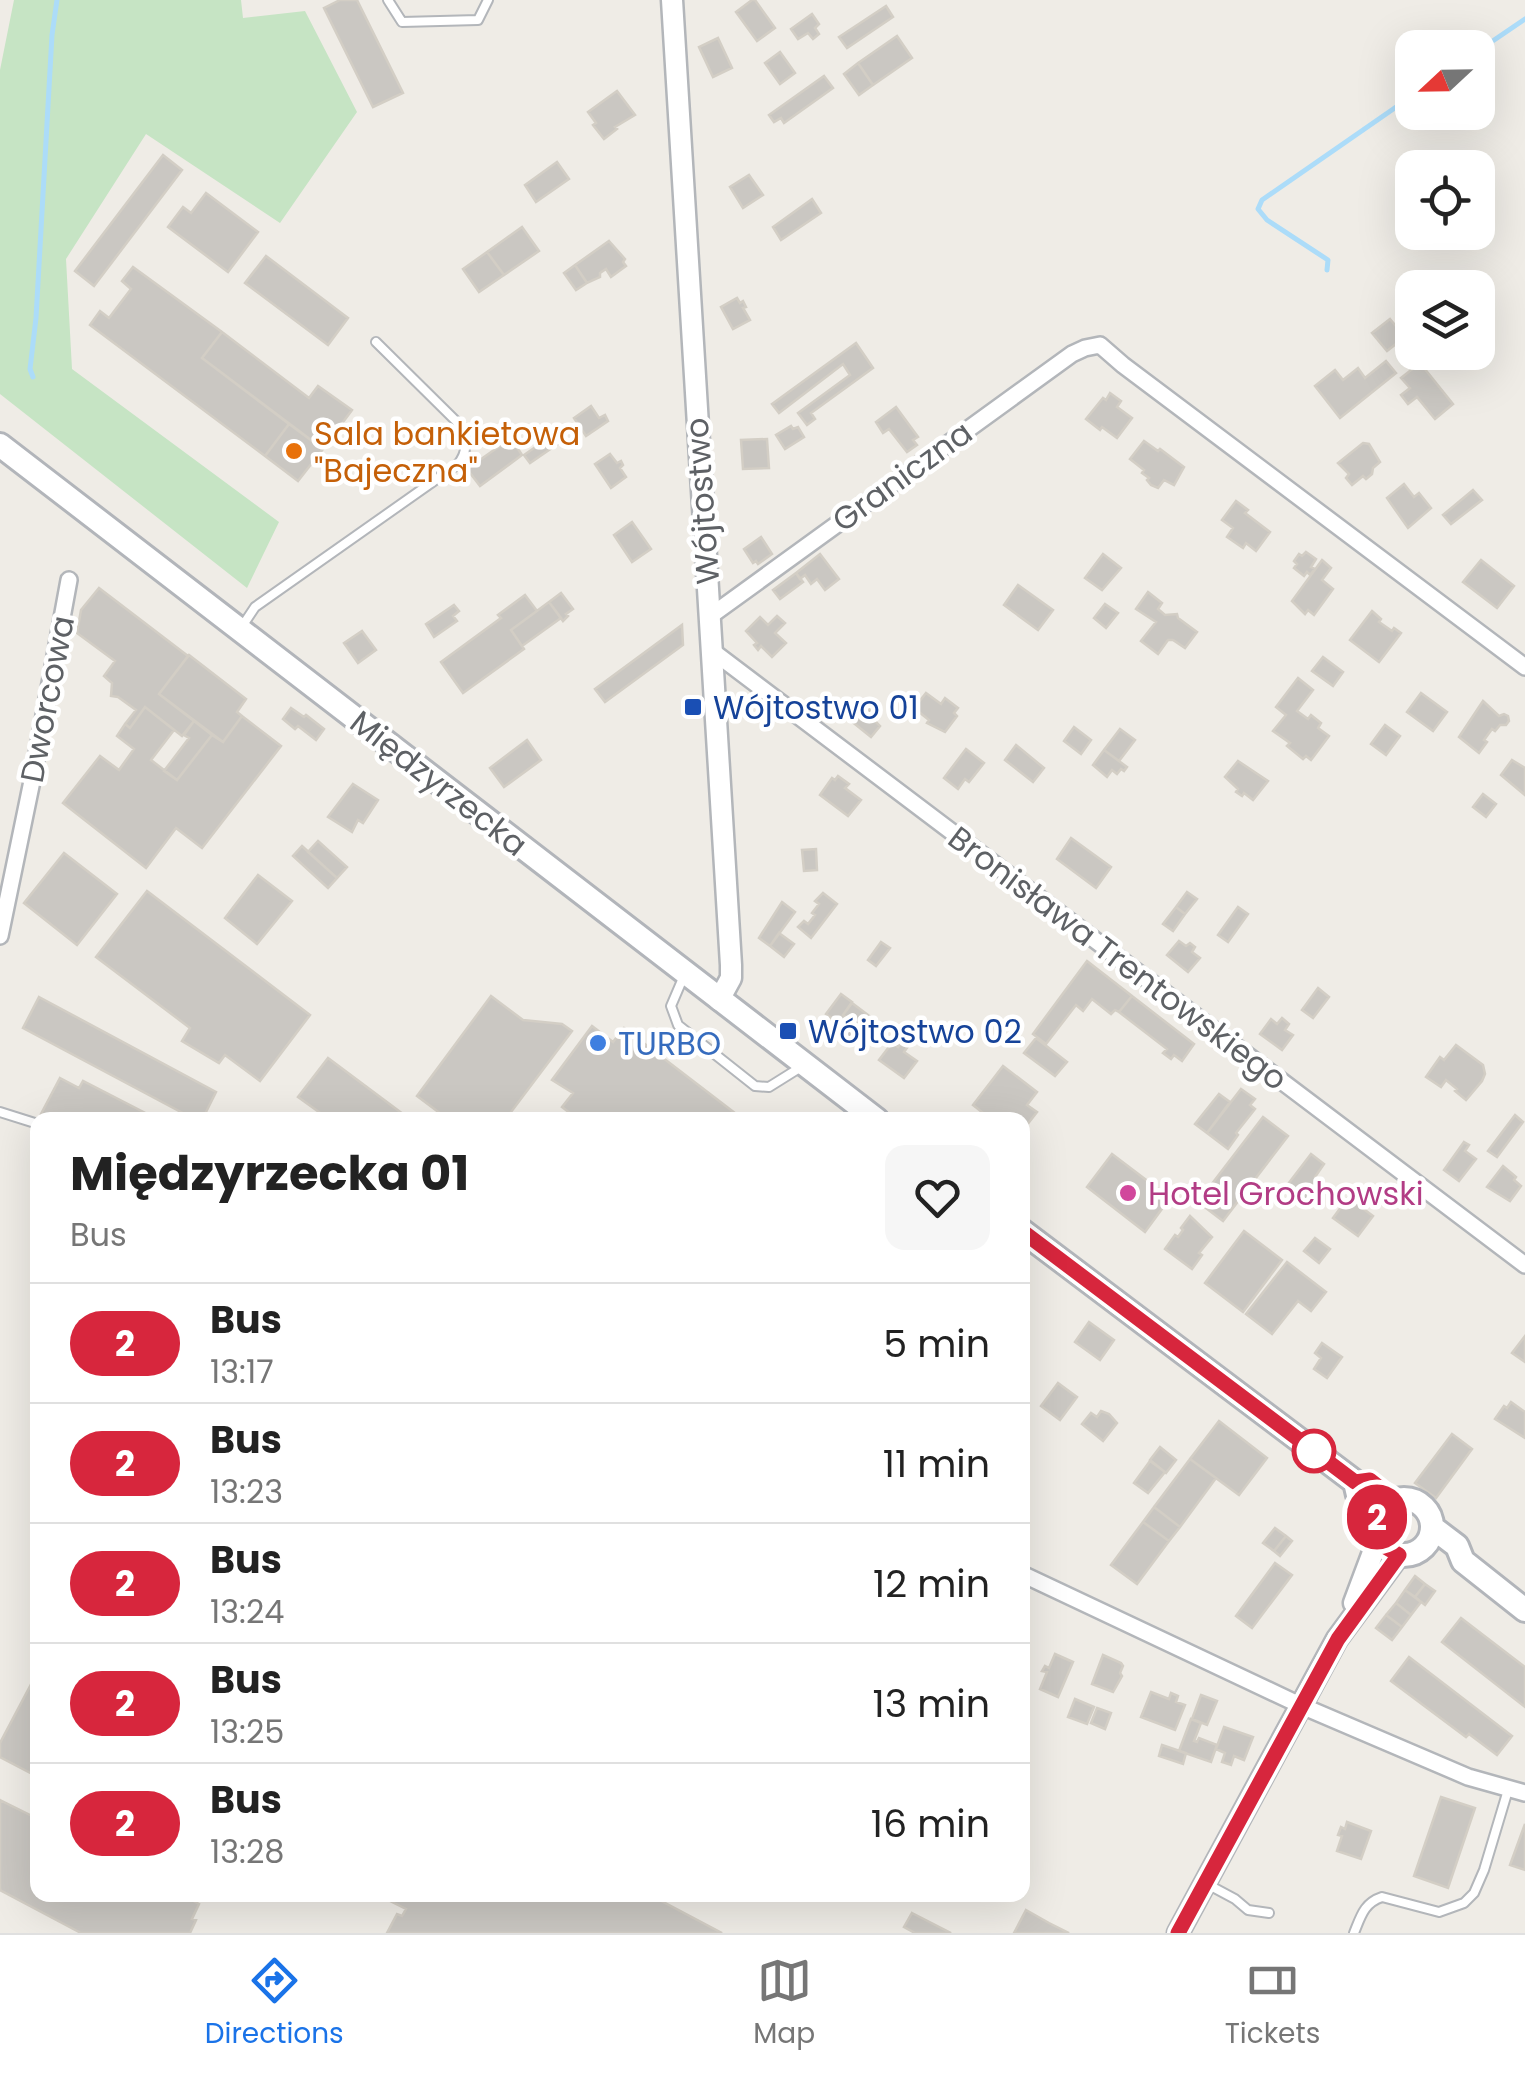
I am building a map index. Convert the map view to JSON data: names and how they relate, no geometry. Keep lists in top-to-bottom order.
{
  "streets": {
    "main road": ["Międzyrzecka"],
    "street": [
      "Graniczna",
      "Wójtostwo",
      "Dworcowa",
      "Bronisława Trentowskiego"
    ]
  },
  "crossings": [
    ["Graniczna", "Wójtostwo"],
    ["Wójtostwo", "Międzyrzecka"],
    ["Wójtostwo", "Bronisława Trentowskiego"]
  ],
  "places": {
    "other": ["Sala bankietowa \"Bajeczna\"", "TURBO", "Hotel Grochowski"],
    "transit": ["Wójtostwo 01", "Wójtostwo 02"]
  },
  "lines": ["bus line 2"],
  "north": "left",
  "page": {
    "on_map": "2",
    "heading": ["Międzyrzecka 01", "Bus"],
    "list": [
      {
        "mark": "2",
        "name": "Bus",
        "note": "13:17",
        "value": "5 min"
      },
      {
        "mark": "2",
        "name": "Bus",
        "note": "13:23",
        "value": "11 min"
      },
      {
        "mark": "2",
        "name": "Bus",
        "note": "13:24",
        "value": "12 min"
      },
      {
        "mark": "2",
        "name": "Bus",
        "note": "13:25",
        "value": "13 min"
      },
      {
        "mark": "2",
        "name": "Bus",
        "note": "13:28",
        "value": "16 min"
      }
    ],
    "tabs": ["Directions", "Map", "Tickets"]
  }
}
